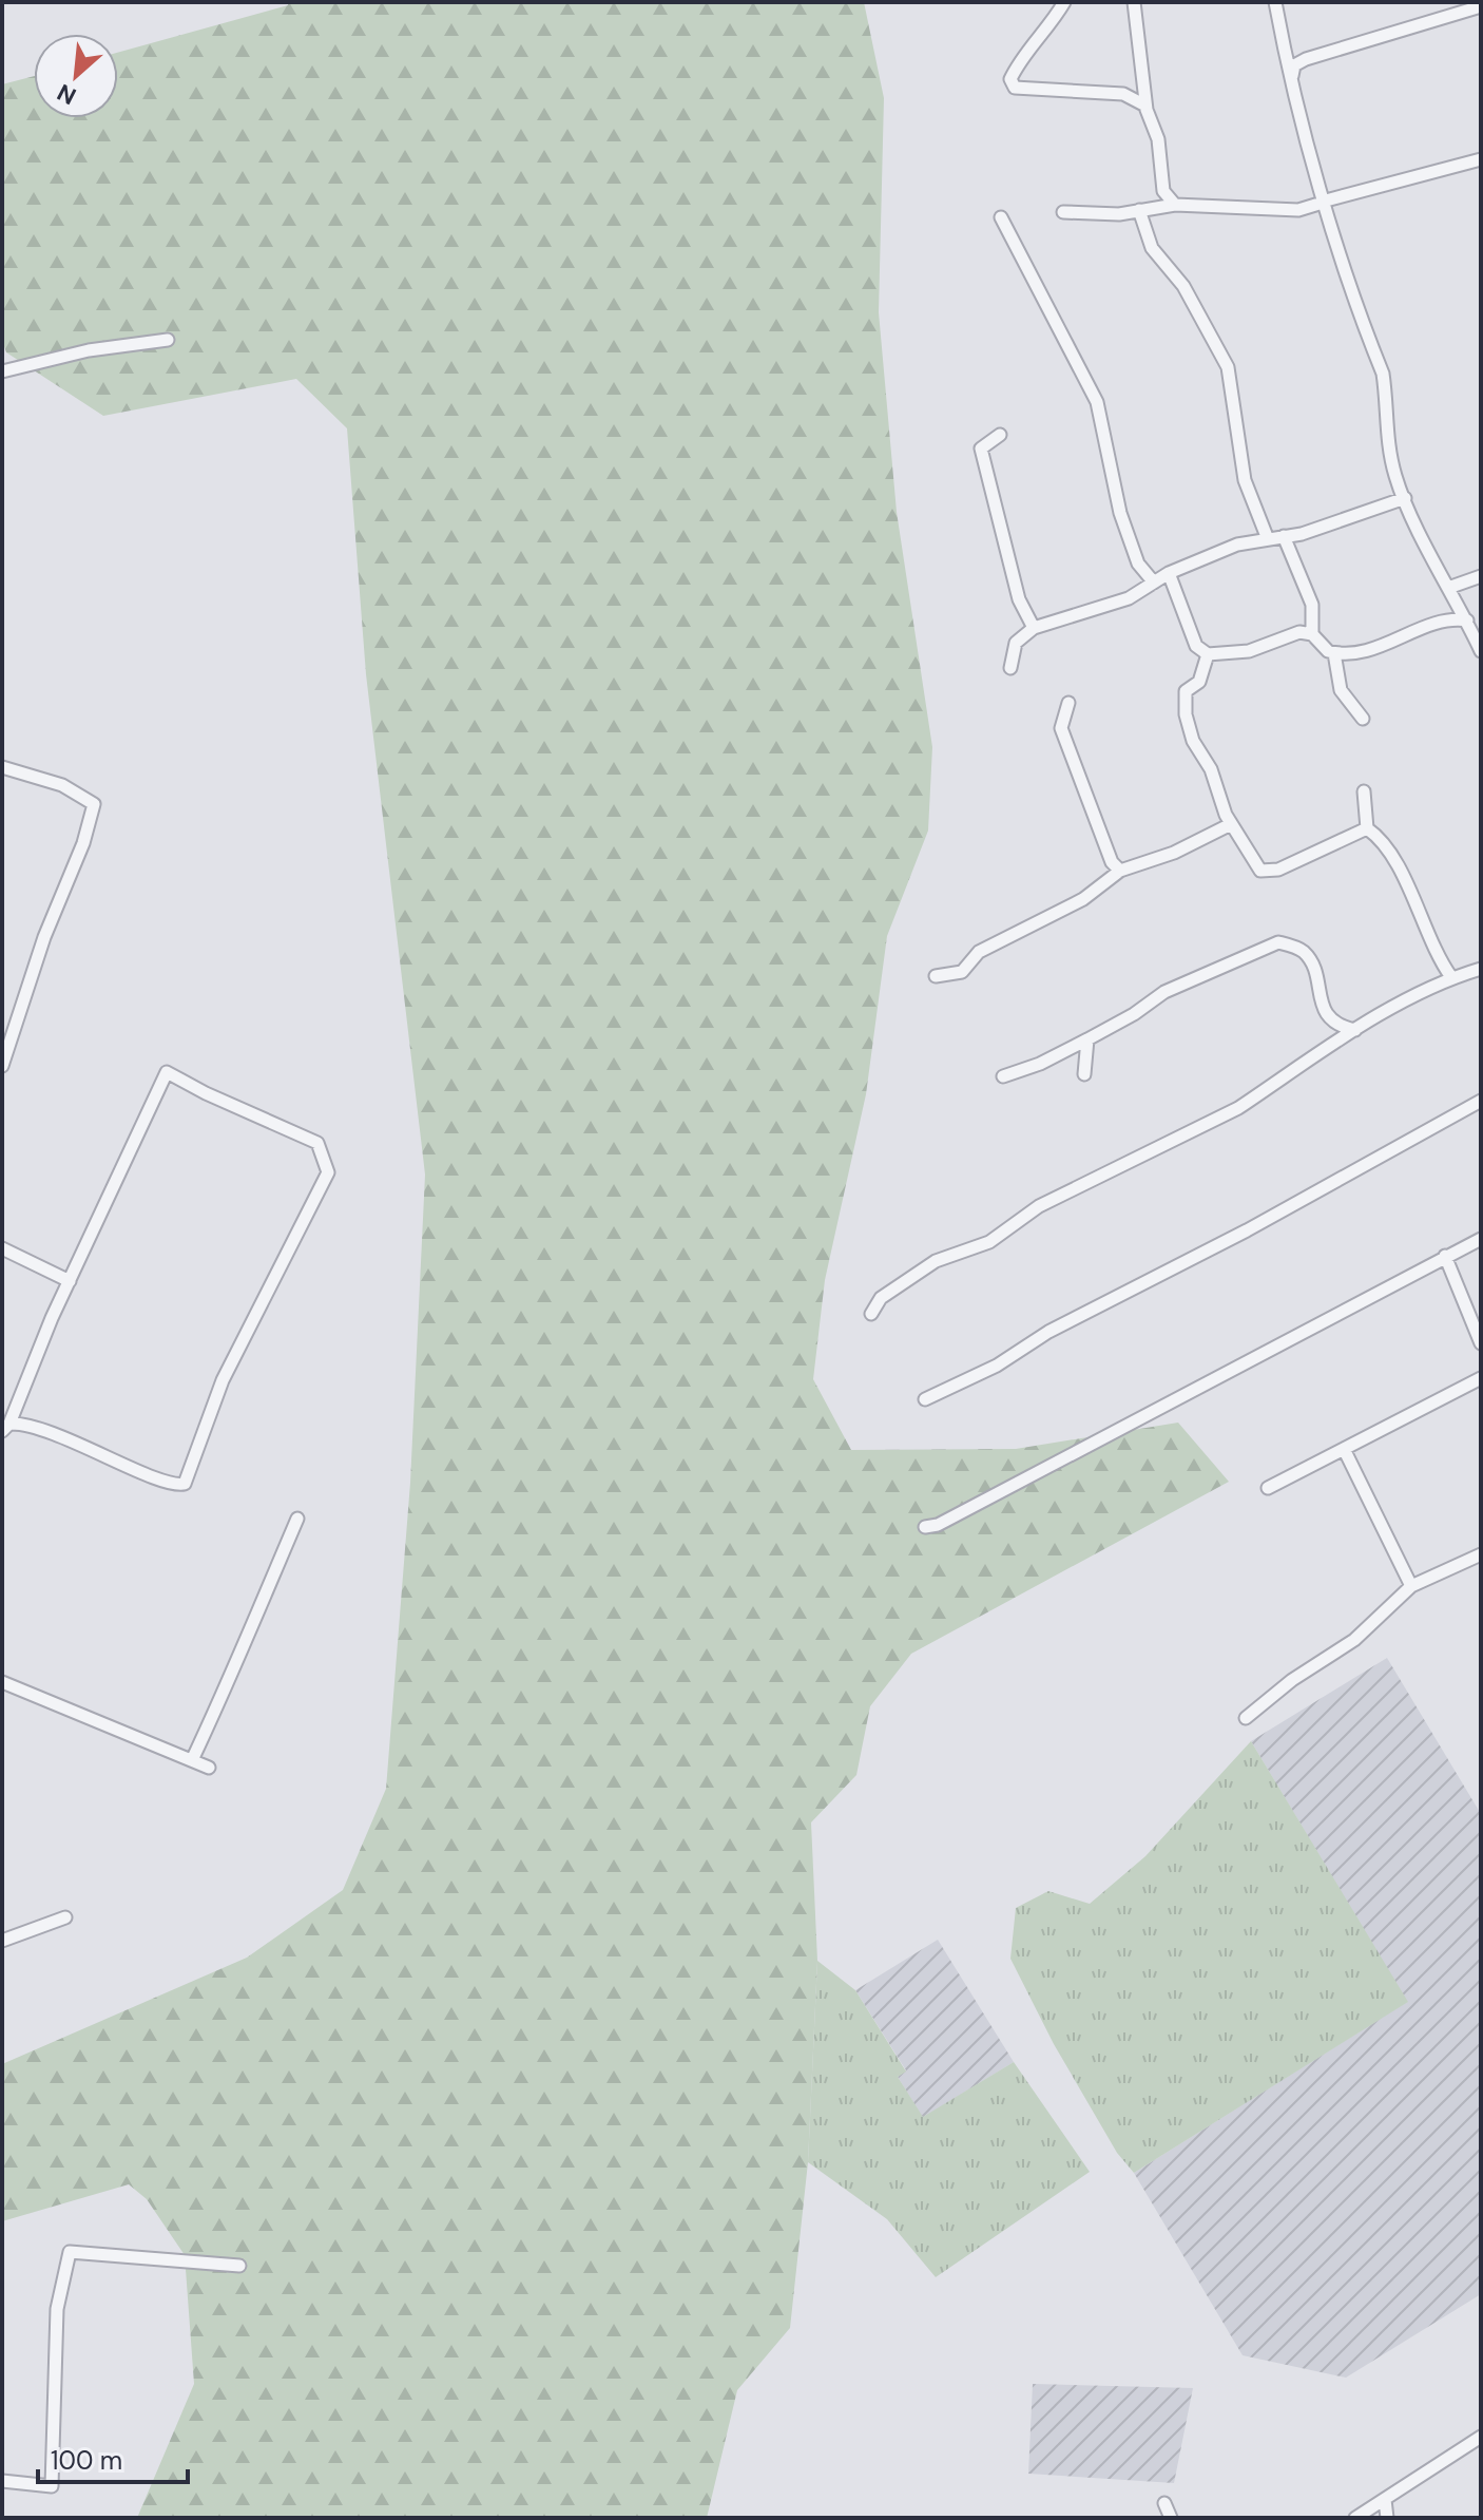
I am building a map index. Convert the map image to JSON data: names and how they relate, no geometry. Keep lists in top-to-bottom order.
{
  "scale_bar": "100 m",
  "north": "bottom left"
}
